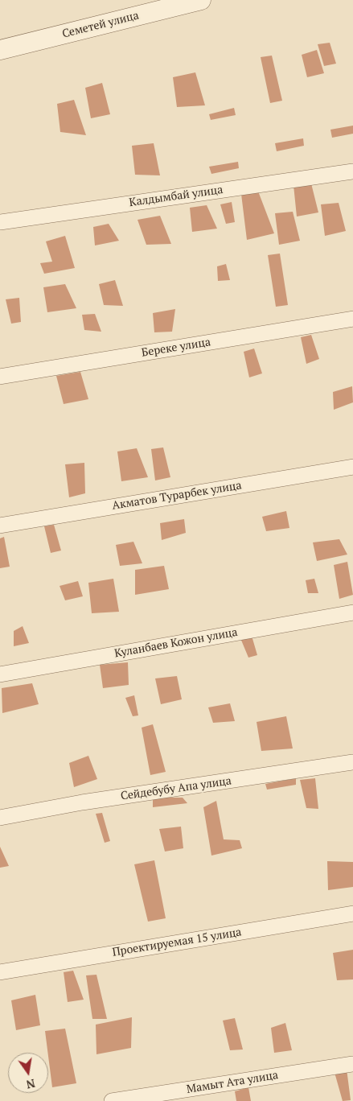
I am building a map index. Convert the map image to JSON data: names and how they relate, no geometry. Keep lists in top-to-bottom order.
{
  "streets": {
    "street": [
      "Семетей улица",
      "Калдымбай улица",
      "Береке улица",
      "Акматов Турарбек улица",
      "Куланбаев Кожон улица",
      "Сейдебубу Апа улица",
      "Проектируемая 15 улица",
      "Мамыт Ата улица"
    ]
  },
  "north": "bottom"
}
